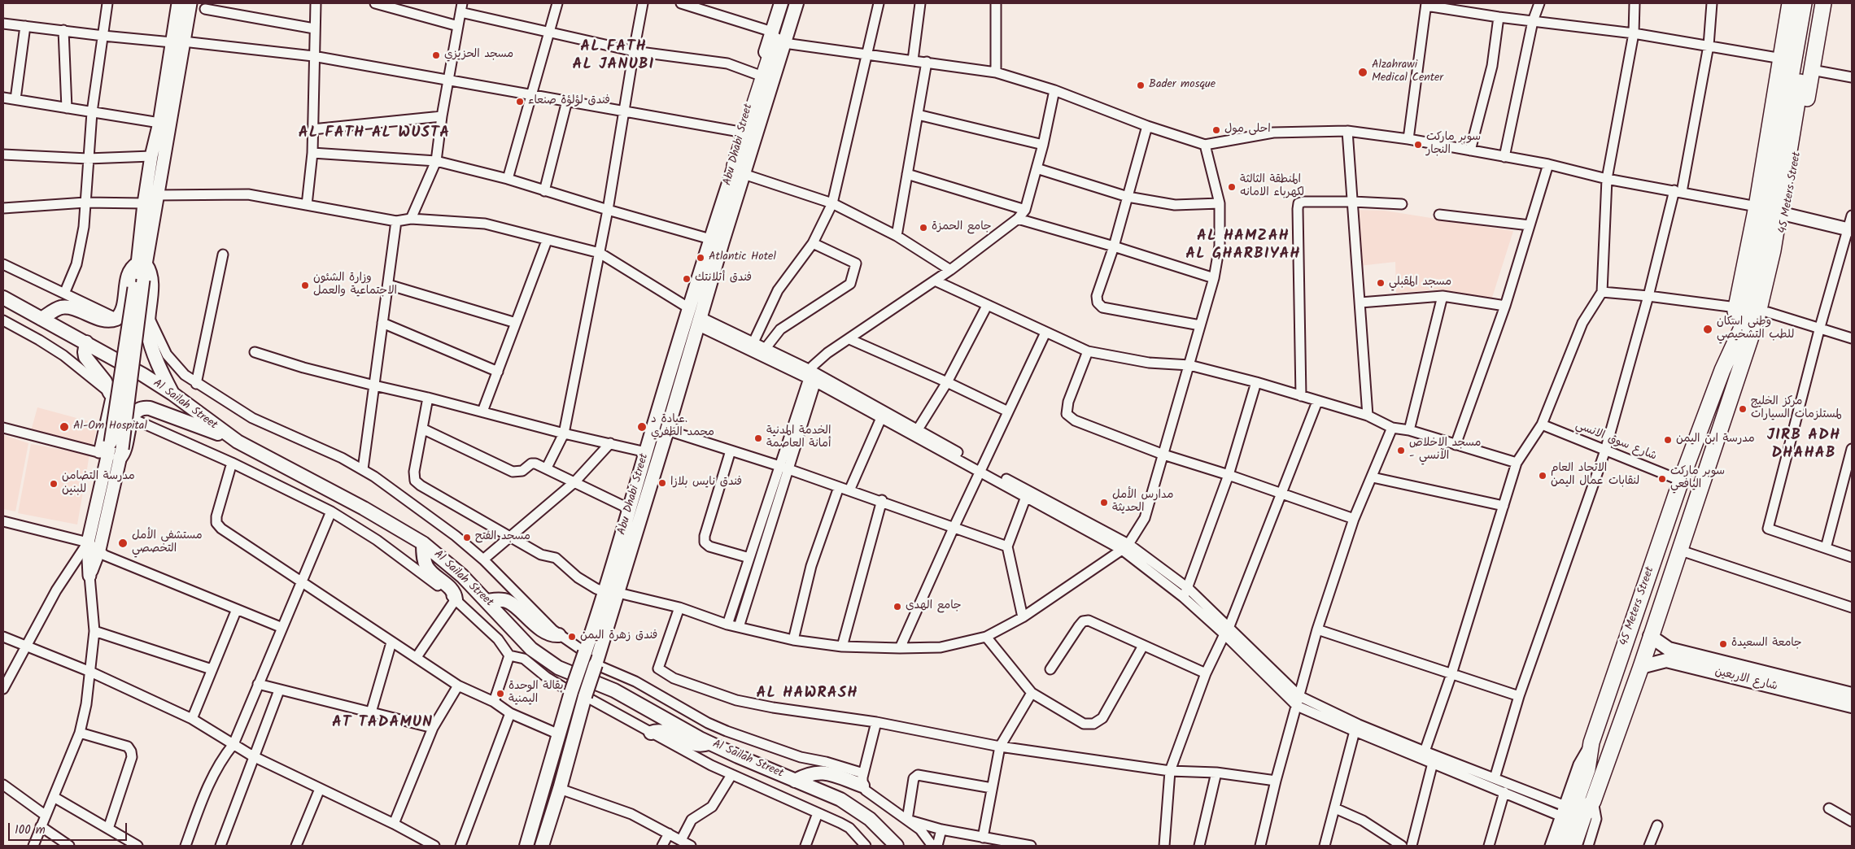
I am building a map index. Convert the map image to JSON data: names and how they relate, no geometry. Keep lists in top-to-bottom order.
{
  "streets": {
    "main road": [
      "Abu Dhabi Street",
      "45 Meters Street",
      "Al Sailah Street",
      "شارع الاربعين"
    ],
    "street": ["شارع سوق الانسي"]
  },
  "crossings": [
    ["45 Meters Street", "شارع سوق الانسي"],
    ["45 Meters Street", "شارع الاربعين"]
  ],
  "districts": [
    "AL FATH AL JANUBI",
    "AL FATH AL WUSTA",
    "AL HAMZAH AL GHARBIYAH",
    "JIRB ADH DHAHAB",
    "AL HAWRASH",
    "AT TADAMUN"
  ],
  "places": [
    "مسجد الحزيزي",
    "Alzahrawi Medical Center",
    "Bader mosque",
    "فندق لؤلؤة صنعاء",
    "احلى مول",
    "سوبر ماركت النجار",
    "المنطقة الثالثة لكهرباء الامانه",
    "جامع الحمزة",
    "Atlantic Hotel",
    "فندق أتلانتك",
    "مسجد المقبلي",
    "وزارة الشئون الاجتماعية والعمل",
    "وطني اسكان للطب التشخيصي",
    "مركز الخليج لمستلزمات السيارات",
    "Al-Om Hospital",
    "عيادة د. محمد الظفري",
    "الخدمة المدنية أمانة العاصمة",
    "مدرسة ابن اليمن",
    "مسجد الاخلاص - الآنسي",
    "الاتحاد العام لنقابات عمال اليمن",
    "سوبر ماركت اليافعي",
    "فندق نايس بلازا",
    "مدرسة التضامن للبنين",
    "مدارس الأمل الحديثة",
    "مسجد الفتح",
    "مستشفى الأمل التخصصي",
    "جامع الهدى",
    "فندق زهرة اليمن",
    "جامعة السعيدة",
    "بقالة الوحدة اليمنية"
  ],
  "scale_bar": "100 m"
}
